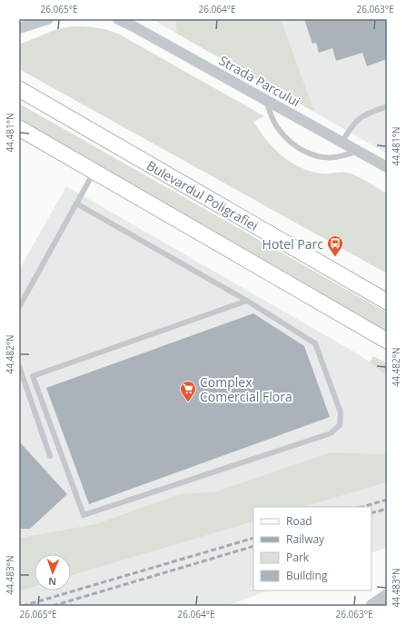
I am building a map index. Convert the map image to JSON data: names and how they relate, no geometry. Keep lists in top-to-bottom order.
{
  "streets": {
    "main road": ["Bulevardul Poligrafiei"],
    "street": ["Strada Parcului"]
  },
  "places": {
    "bus stop": ["Hotel Parc"],
    "supermarket": ["Complex Comercial Flora"]
  },
  "legend": [
    "Road",
    "Railway",
    "Park",
    "Building"
  ],
  "north": "bottom",
  "coordinates": [
    "26.065°E",
    "26.064°E",
    "26.063°E",
    "44.481°N",
    "44.482°N",
    "44.483°N"
  ]
}
